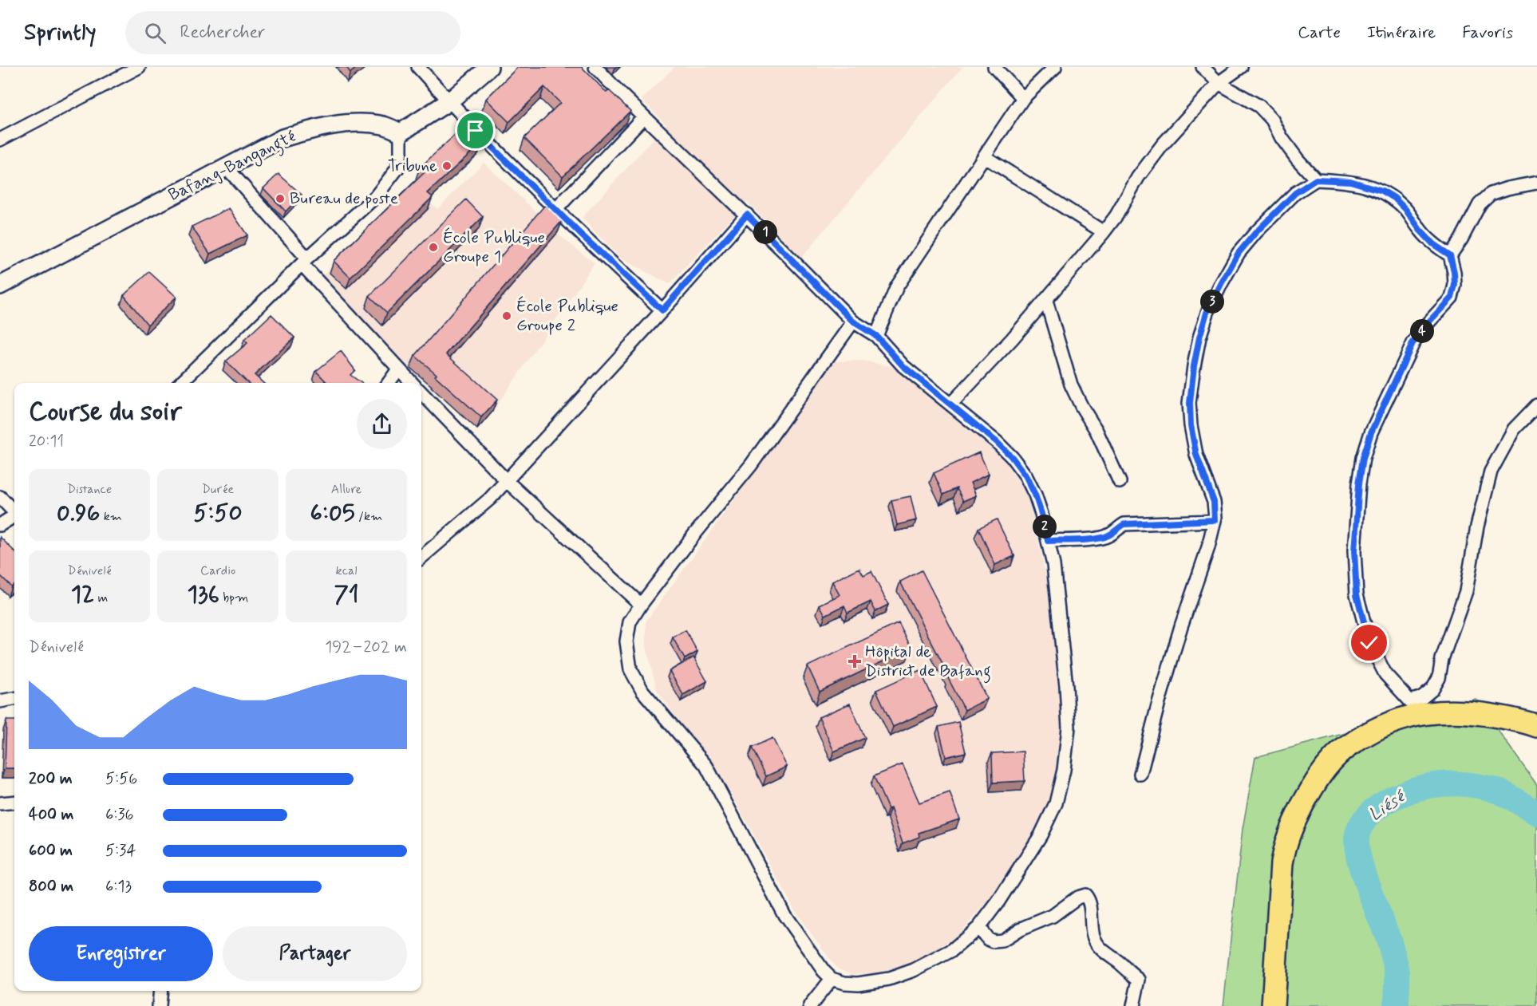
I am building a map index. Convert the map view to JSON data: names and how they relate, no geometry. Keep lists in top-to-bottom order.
{
  "streets": {
    "street": ["Bafang-Bangangté"]
  },
  "water": ["Liésé"],
  "places": {
    "other": [
      "Tribune",
      "Bureau de poste",
      "École Publique Groupe 1",
      "École Publique Groupe 2"
    ],
    "health": ["Hôpital de District de Bafang"]
  },
  "page": {
    "header": "Sprintly",
    "search": "Rechercher",
    "nav": ["Carte", "Itinéraire", "Favoris"],
    "pins": [
      "1",
      "3",
      "4",
      "2"
    ],
    "heading": ["Course du soir", "20:11"],
    "stats": [
      ["Distance", "0.96 km"],
      ["Durée", "5:50"],
      ["Allure", "6:05 /km"],
      ["Dénivelé", "12 m"],
      ["Cardio", "136 bpm"],
      ["kcal", "71"]
    ],
    "chart": ["Dénivelé", "192–202 m"],
    "list": [
      {
        "name": "200 m",
        "note": "5:56"
      },
      {
        "name": "400 m",
        "note": "6:36"
      },
      {
        "name": "600 m",
        "note": "5:34"
      },
      {
        "name": "800 m",
        "note": "6:13"
      }
    ],
    "buttons": ["Enregistrer", "Partager"]
  }
}
